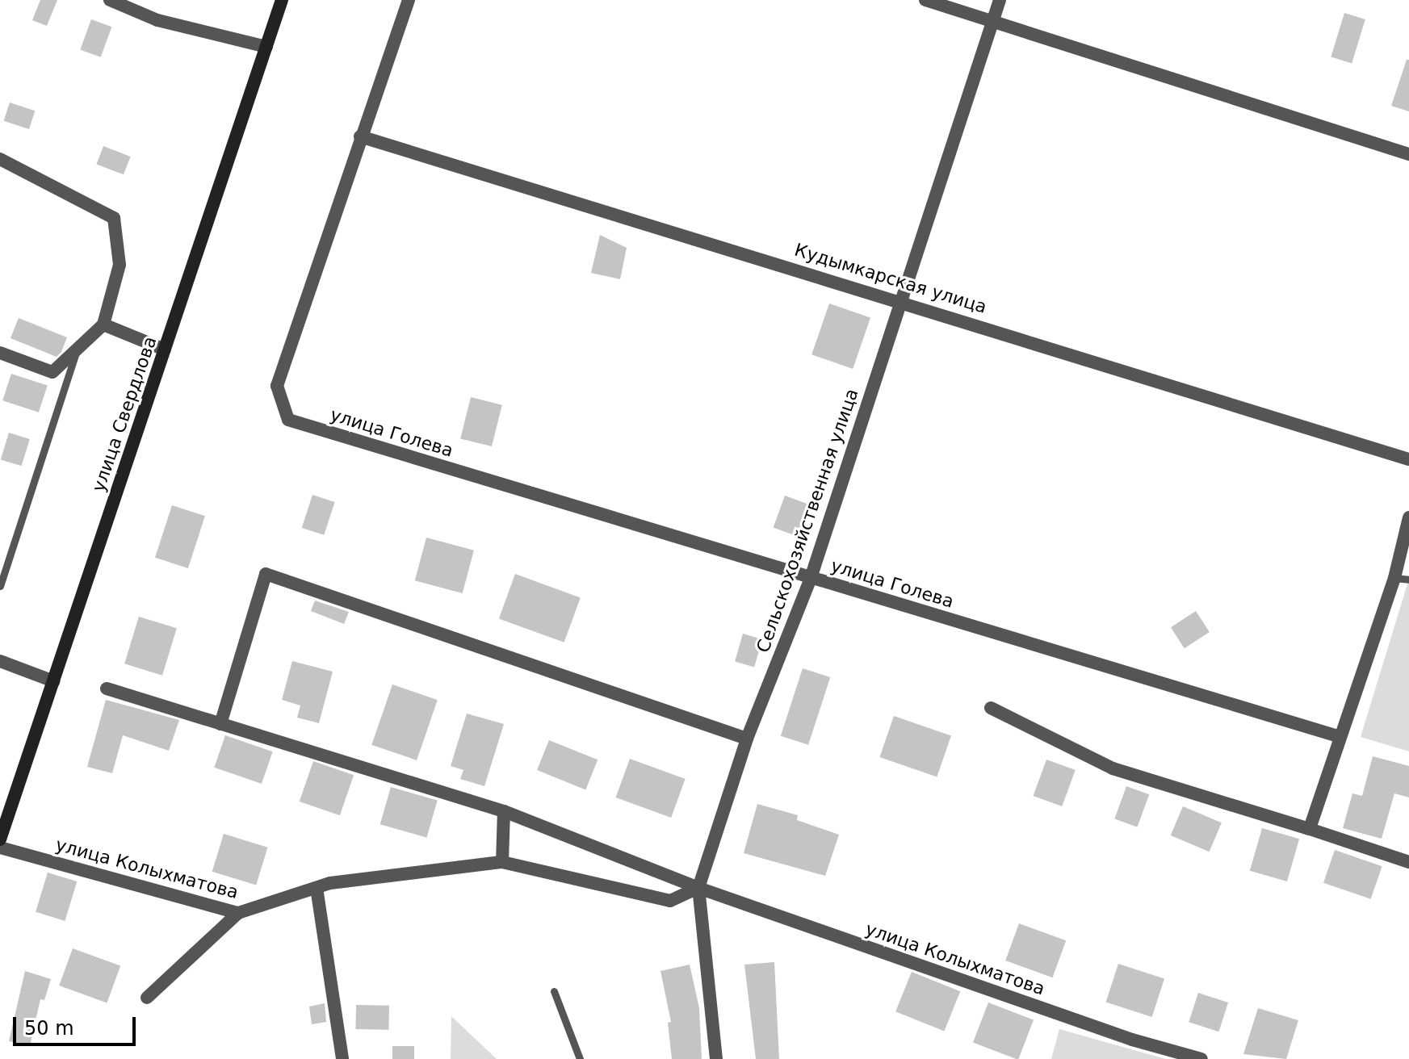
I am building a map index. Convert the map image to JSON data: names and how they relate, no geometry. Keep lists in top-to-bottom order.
{
  "streets": {
    "main road": ["улица Свердлова"],
    "street": [
      "Кудымкарская улица",
      "улица Голева",
      "Сельскохозяйственная улица",
      "улица Колыхматова"
    ]
  },
  "crossings": [
    ["Кудымкарская улица", "улица Голева"],
    ["Кудымкарская улица", "Сельскохозяйственная улица"],
    ["улица Голева", "Сельскохозяйственная улица"],
    ["Сельскохозяйственная улица", "улица Колыхматова"]
  ],
  "scale_bar": "50 m"
}
